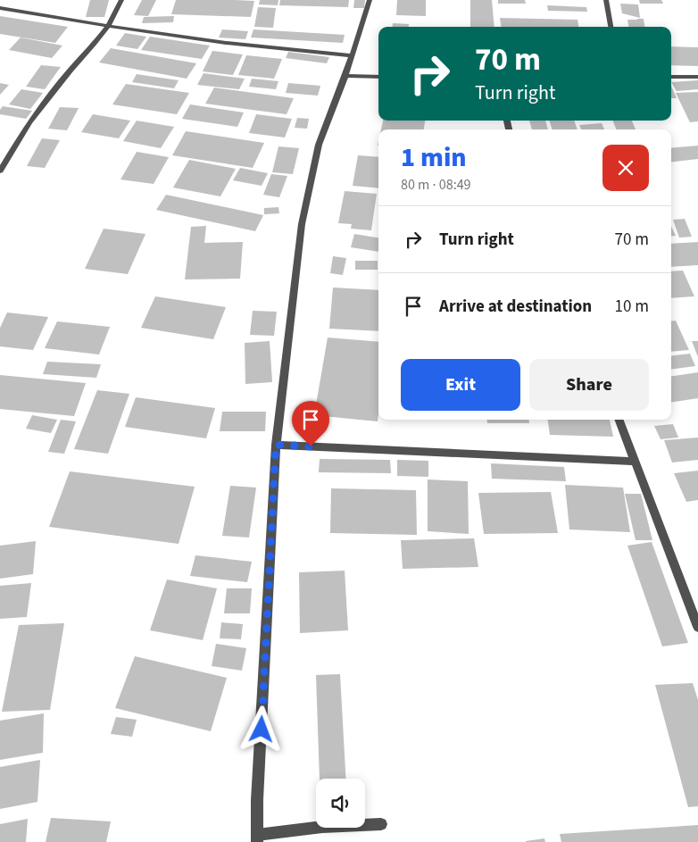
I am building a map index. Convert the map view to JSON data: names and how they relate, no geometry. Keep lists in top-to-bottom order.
{
  "page": {
    "turn": ["70 m", "Turn right"],
    "heading": ["1 min", "80 m · 08:49"],
    "list": [
      {
        "name": "Turn right",
        "value": "70 m"
      },
      {
        "name": "Arrive at destination",
        "value": "10 m"
      }
    ],
    "buttons": ["Exit", "Share"]
  }
}
